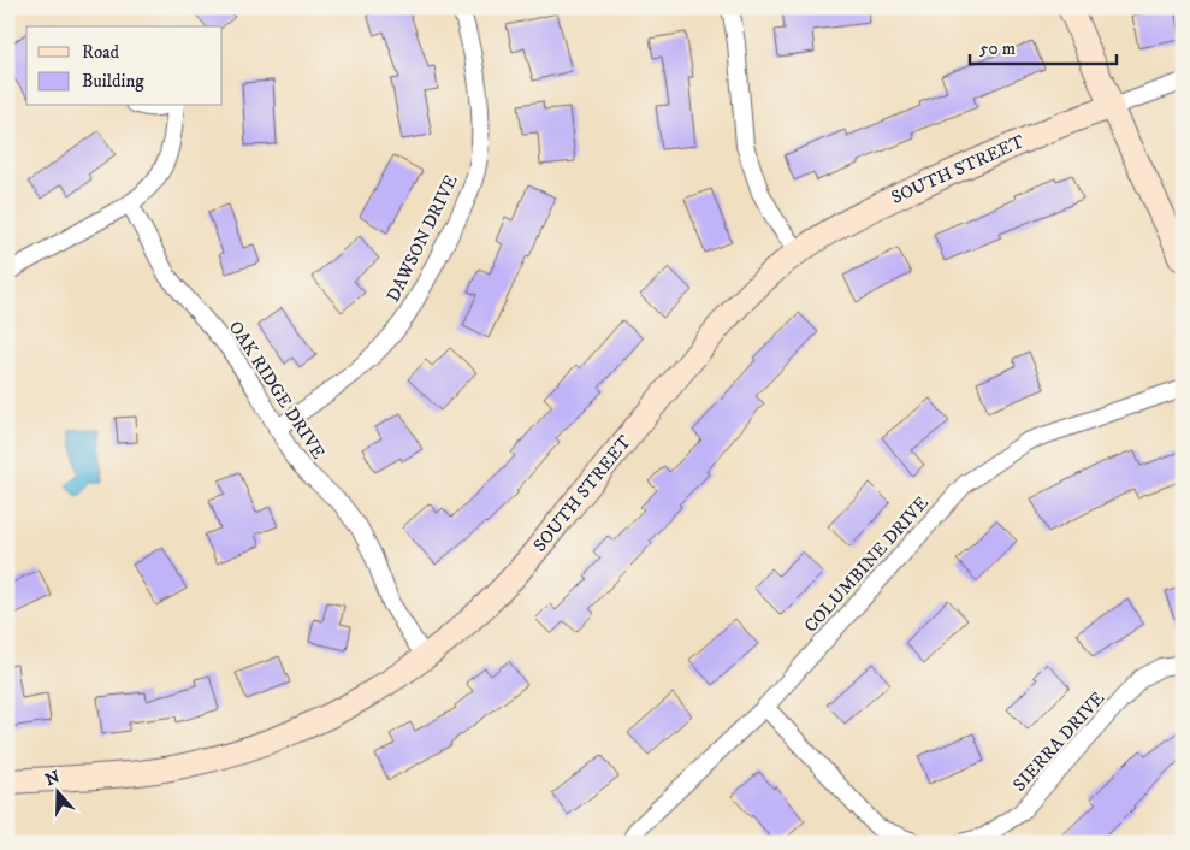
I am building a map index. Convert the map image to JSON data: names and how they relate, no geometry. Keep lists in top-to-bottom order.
{
  "streets": {
    "street": [
      "SOUTH STREET",
      "DAWSON DRIVE",
      "OAK RIDGE DRIVE",
      "COLUMBINE DRIVE",
      "SIERRA DRIVE"
    ]
  },
  "crossings": [
    ["SOUTH STREET", "OAK RIDGE DRIVE"],
    ["DAWSON DRIVE", "OAK RIDGE DRIVE"]
  ],
  "legend": ["Road", "Building"],
  "scale_bar": "50 m",
  "north": "top"
}
